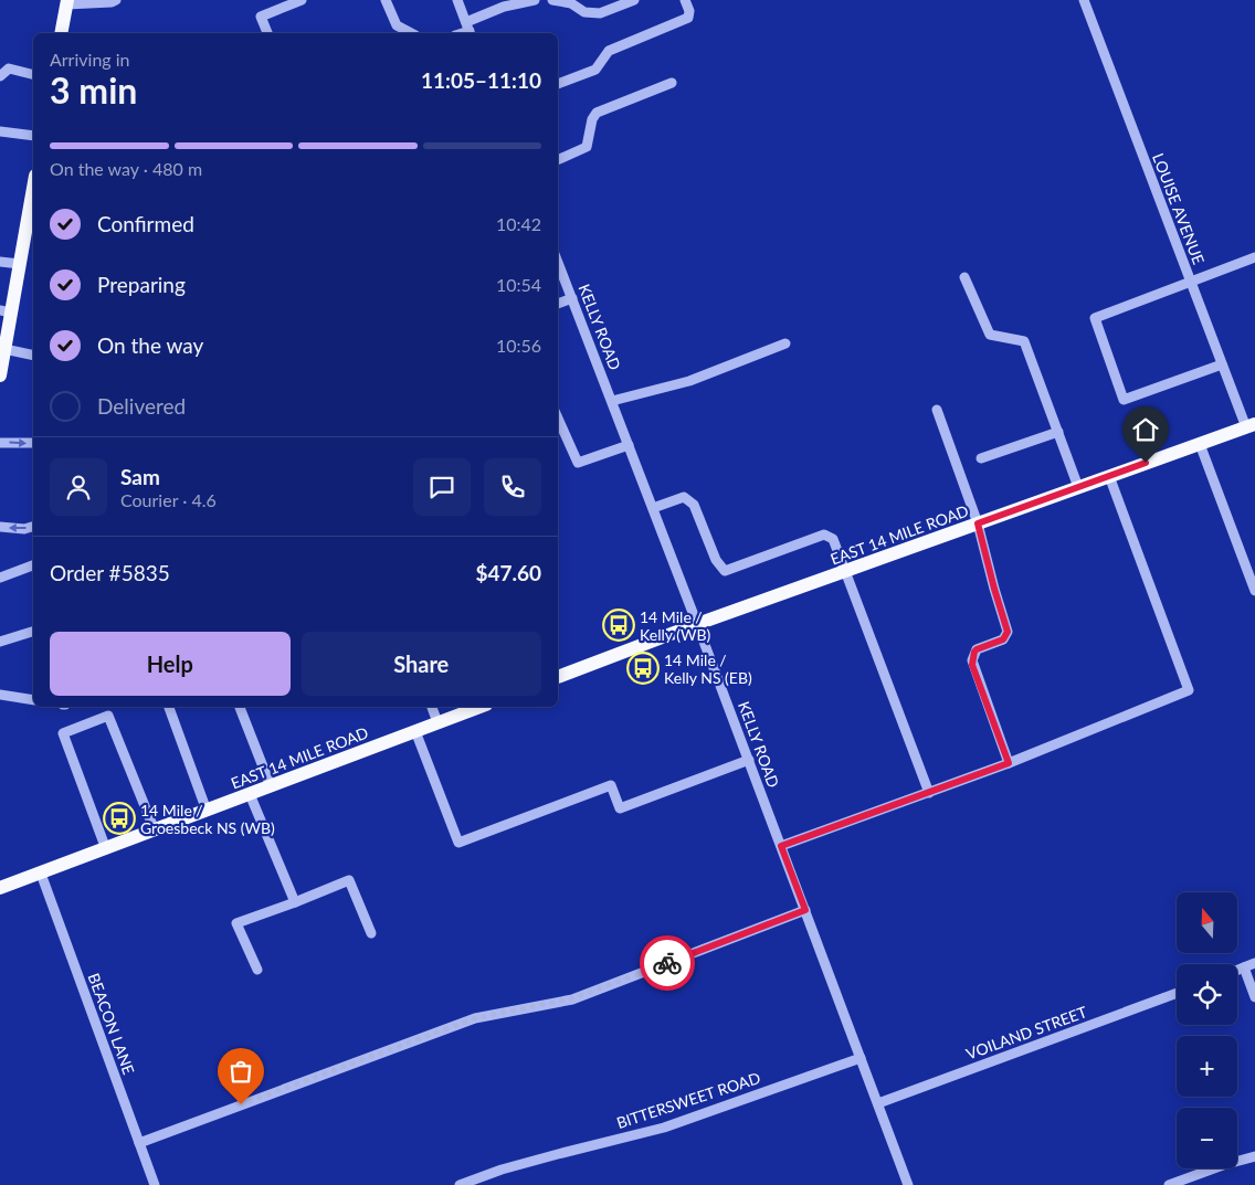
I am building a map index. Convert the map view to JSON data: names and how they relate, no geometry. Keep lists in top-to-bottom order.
{
  "streets": {
    "main road": ["EAST 14 MILE ROAD"],
    "street": [
      "LOUISE AVENUE",
      "KELLY ROAD",
      "BEACON LANE",
      "VOILAND STREET",
      "BITTERSWEET ROAD"
    ]
  },
  "crossings": [
    ["LOUISE AVENUE", "EAST 14 MILE ROAD"],
    ["KELLY ROAD", "EAST 14 MILE ROAD"],
    ["KELLY ROAD", "VOILAND STREET"],
    ["KELLY ROAD", "BITTERSWEET ROAD"],
    ["EAST 14 MILE ROAD", "BEACON LANE"]
  ],
  "places": {
    "bus stop": ["14 Mile / Kelly (WB)", "14 Mile / Kelly NS (EB)", "14 Mile / Groesbeck NS (WB)"]
  },
  "north": "top",
  "page": {
    "heading": ["3 min", "Arriving in", "11:05–11:10"],
    "panel": [
      "Sam",
      "Courier · 4.6",
      "Order #5835",
      "$47.60"
    ],
    "bar": "On the way · 480 m",
    "list": [
      ["Confirmed", "10:42"],
      ["Preparing", "10:54"],
      ["On the way", "10:56"],
      "Delivered"
    ],
    "buttons": ["Help", "Share"],
    "map_buttons": ["+", "−"]
  }
}
